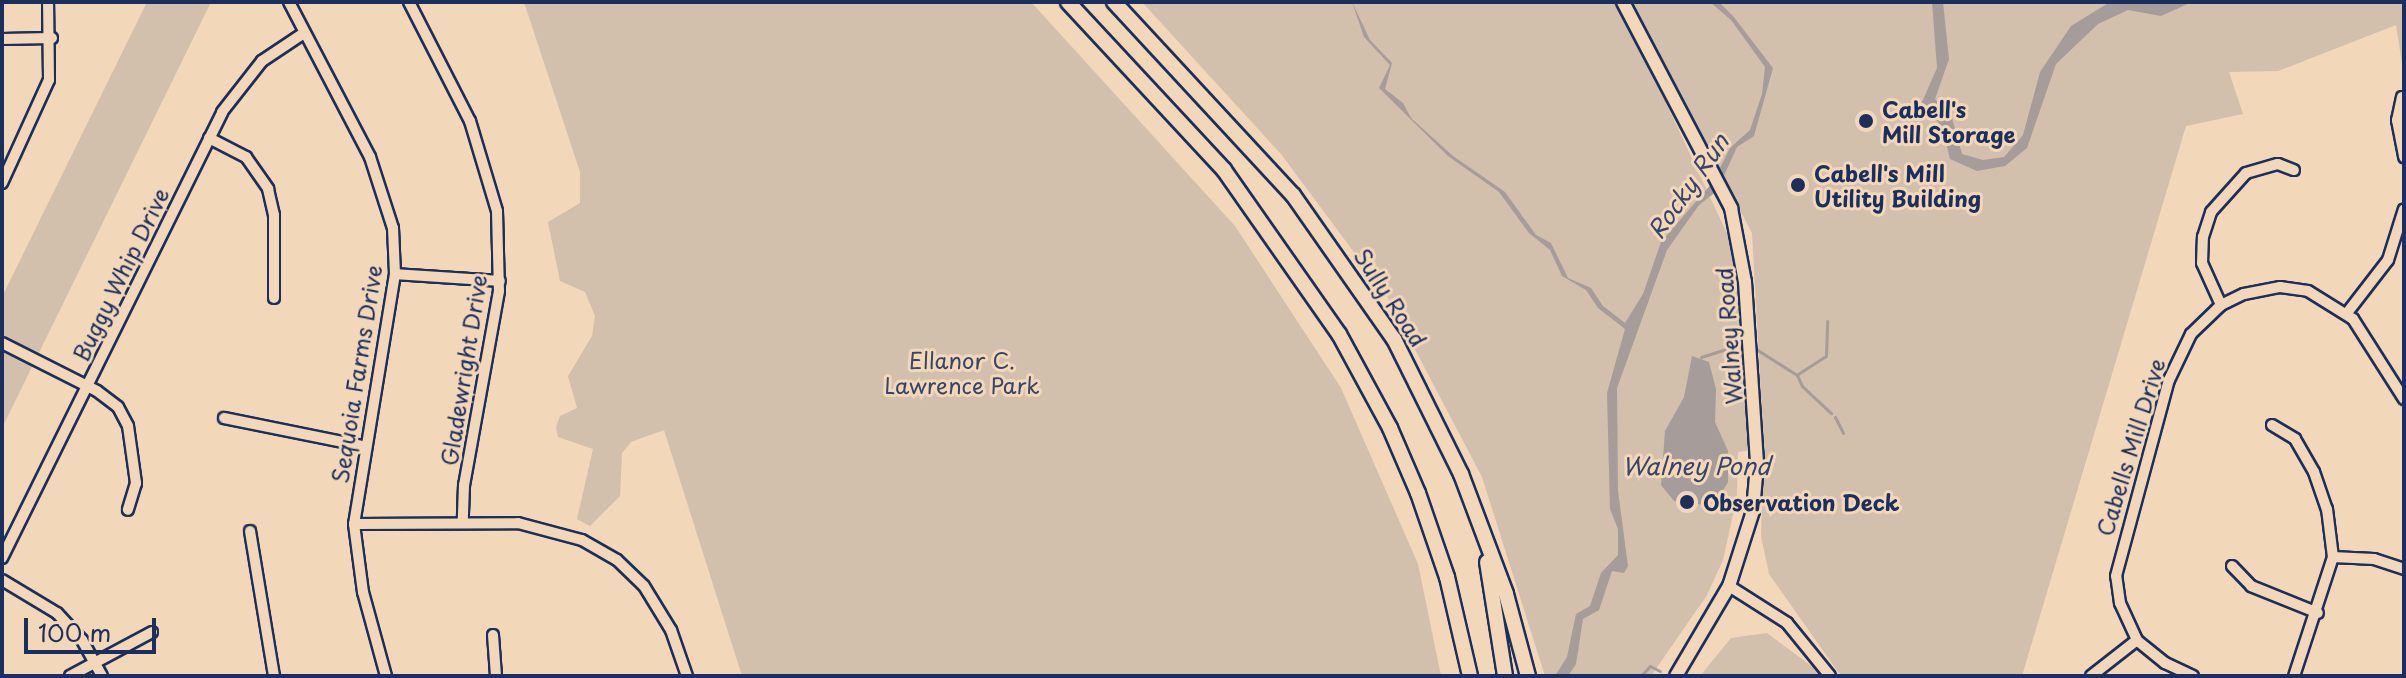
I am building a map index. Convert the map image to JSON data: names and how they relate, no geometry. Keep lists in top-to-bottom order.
{
  "streets": {
    "highway": ["Sully Road"],
    "main road": ["Walney Road"],
    "street": [
      "Buggy Whip Drive",
      "Gladewright Drive",
      "Sequoia Farms Drive",
      "Cabells Mill Drive"
    ]
  },
  "crossings": [
    ["Buggy Whip Drive", "Sequoia Farms Drive"]
  ],
  "water": ["Rocky Run", "Walney Pond"],
  "parks": ["Ellanor C. Lawrence Park"],
  "places": ["Cabell's Mill Storage", "Cabell's Mill Utility Building", "Observation Deck"],
  "scale_bar": "100 m"
}
